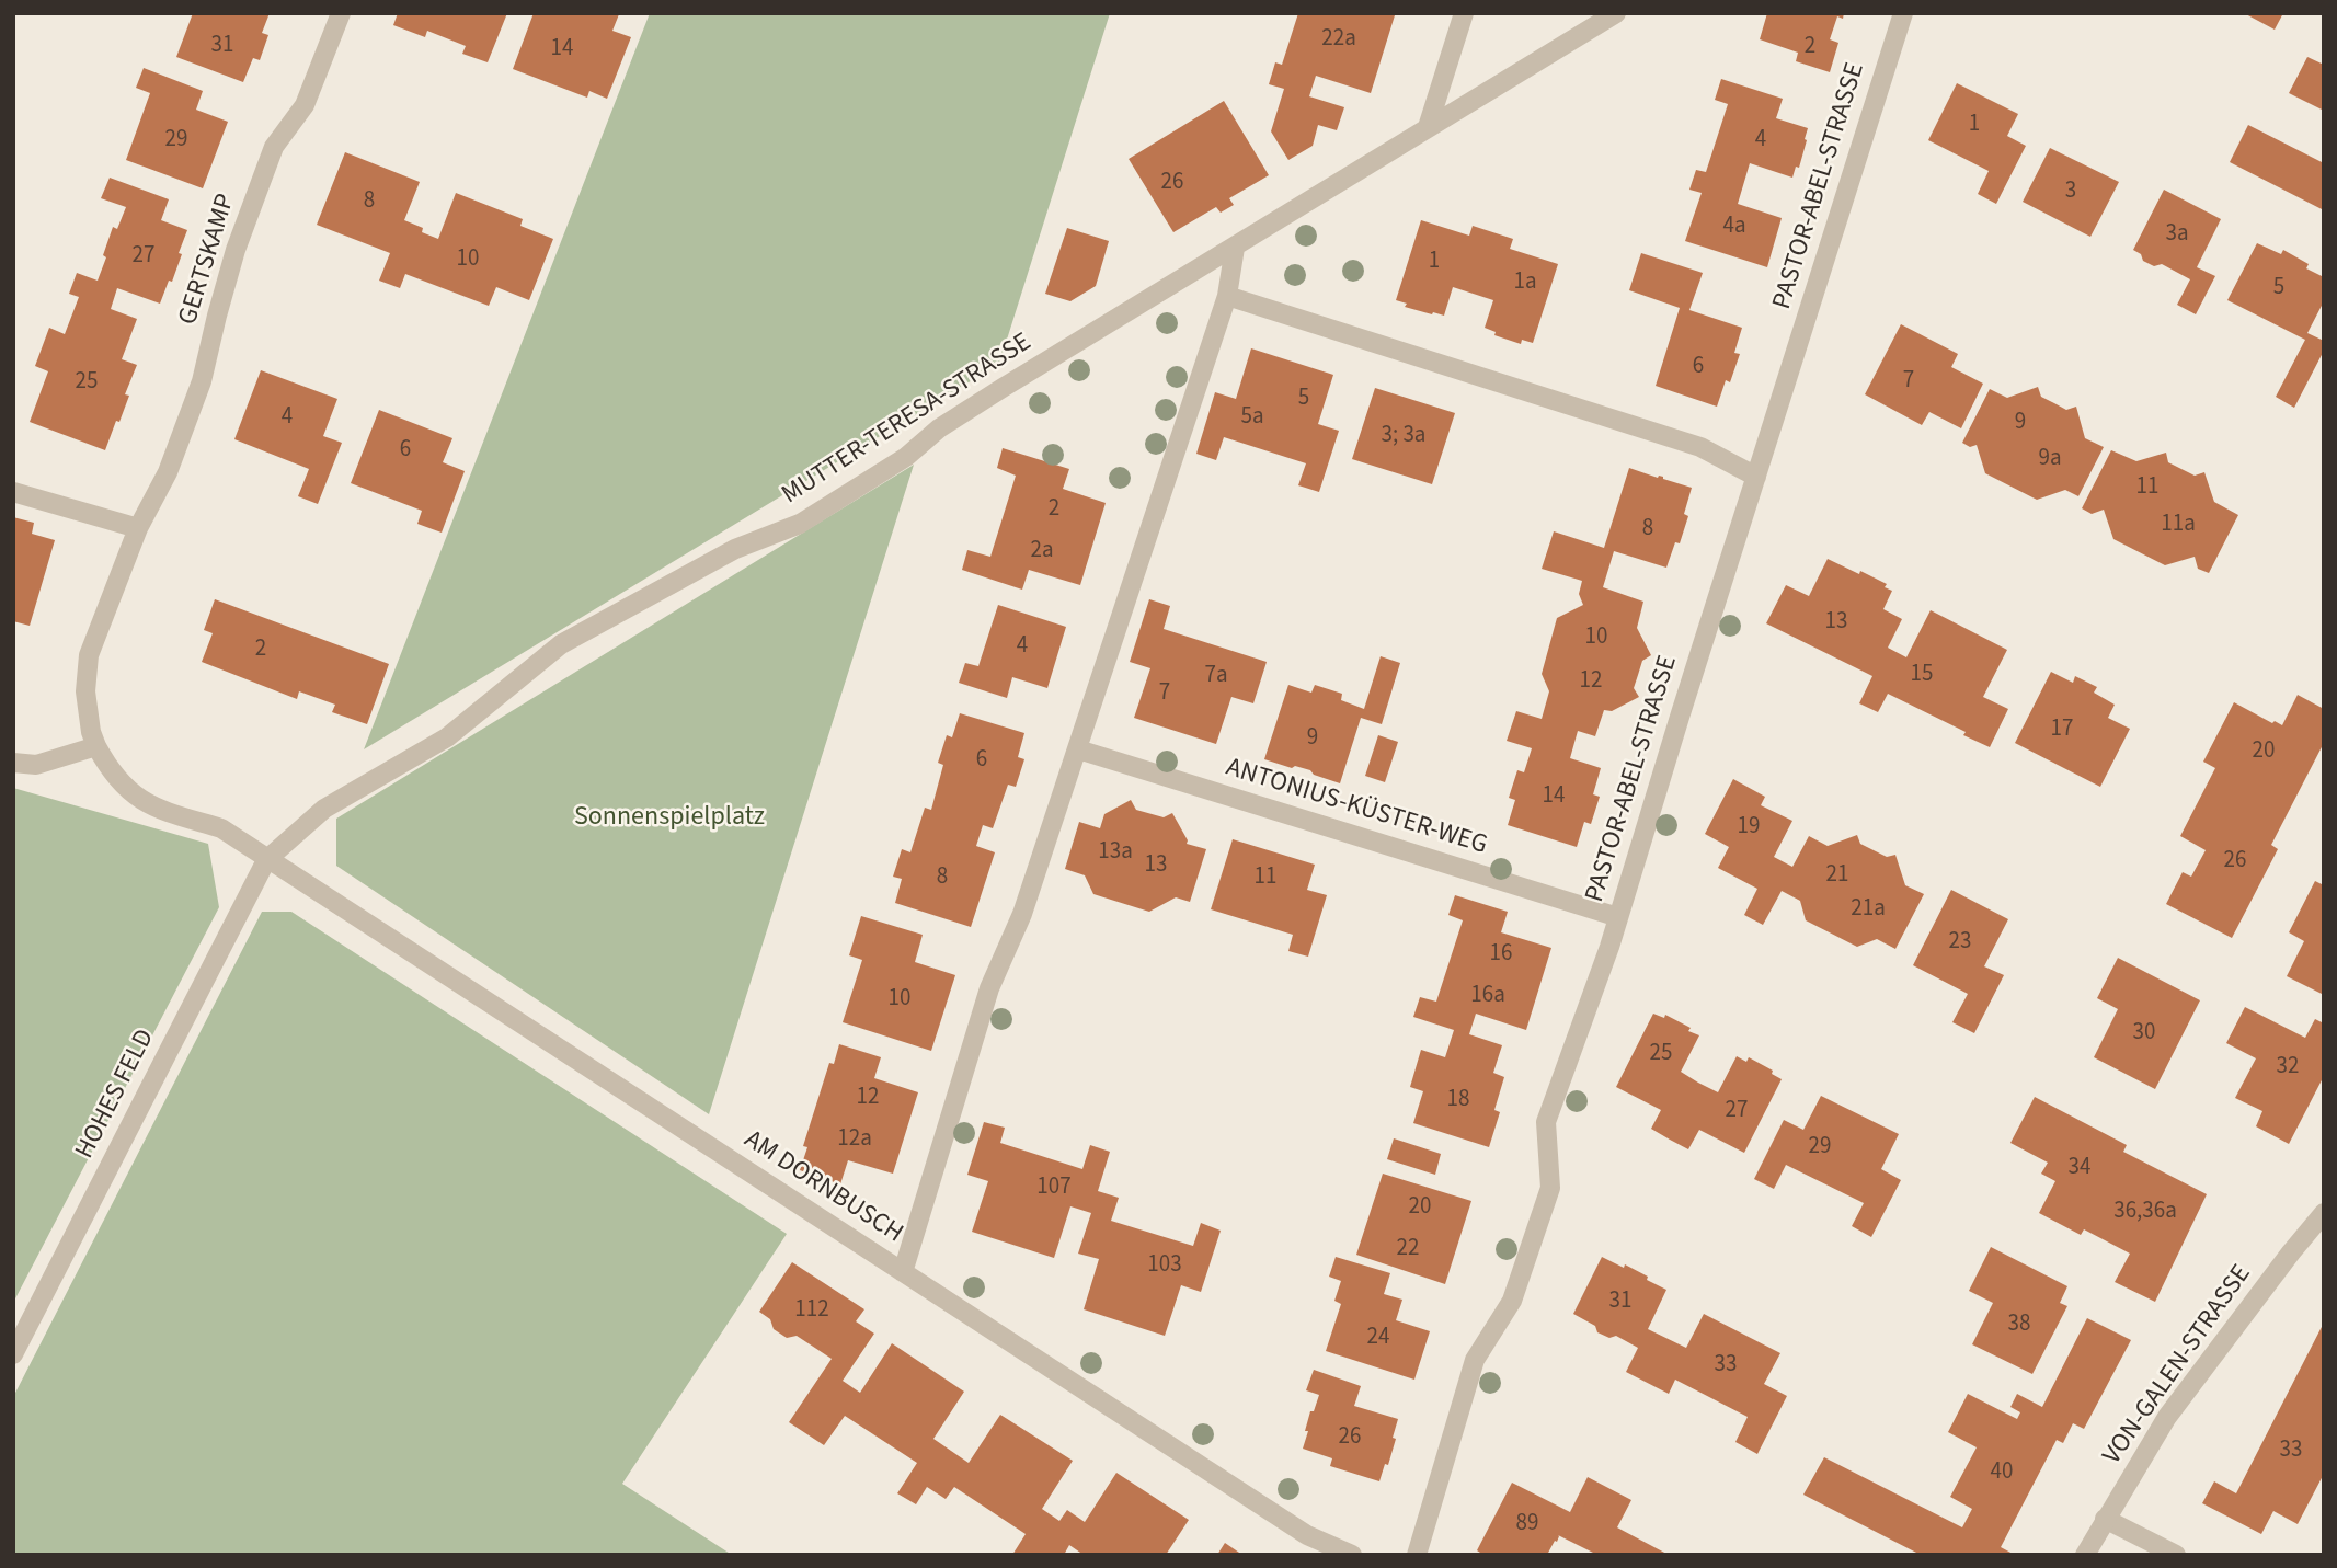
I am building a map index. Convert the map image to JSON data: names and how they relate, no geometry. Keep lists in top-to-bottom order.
{
  "streets": {
    "street": [
      "PASTOR-ABEL-STRASSE",
      "GERTSKAMP",
      "MUTTER-TERESA-STRASSE",
      "ANTONIUS-KÜSTER-WEG",
      "HOHES FELD",
      "AM DORNBUSCH",
      "VON-GALEN-STRASSE"
    ]
  },
  "crossings": [
    ["PASTOR-ABEL-STRASSE", "ANTONIUS-KÜSTER-WEG"],
    ["GERTSKAMP", "AM DORNBUSCH"],
    ["MUTTER-TERESA-STRASSE", "HOHES FELD"],
    ["MUTTER-TERESA-STRASSE", "AM DORNBUSCH"],
    ["HOHES FELD", "AM DORNBUSCH"]
  ],
  "parks": ["Sonnenspielplatz"],
  "house_numbers": [
    "22a",
    "31",
    "2",
    "14",
    "1",
    "29",
    "4",
    "26",
    "3",
    "8",
    "4a",
    "3a",
    "27",
    "10",
    "1",
    "1a",
    "5",
    "6",
    "7",
    "25",
    "5",
    "4",
    "5a",
    "9",
    "3; 3a",
    "6",
    "9a",
    "11",
    "2",
    "11a",
    "8",
    "2a",
    "13",
    "10",
    "4",
    "2",
    "15",
    "7a",
    "12",
    "7",
    "17",
    "9",
    "20",
    "6",
    "14",
    "19",
    "13a",
    "26",
    "13",
    "21",
    "8",
    "11",
    "21a",
    "23",
    "16",
    "16a",
    "10",
    "30",
    "25",
    "32",
    "12",
    "18",
    "27",
    "12a",
    "29",
    "34",
    "107",
    "20",
    "36,36a",
    "22",
    "103",
    "31",
    "112",
    "38",
    "24",
    "33",
    "26",
    "33",
    "40",
    "89"
  ]
}
